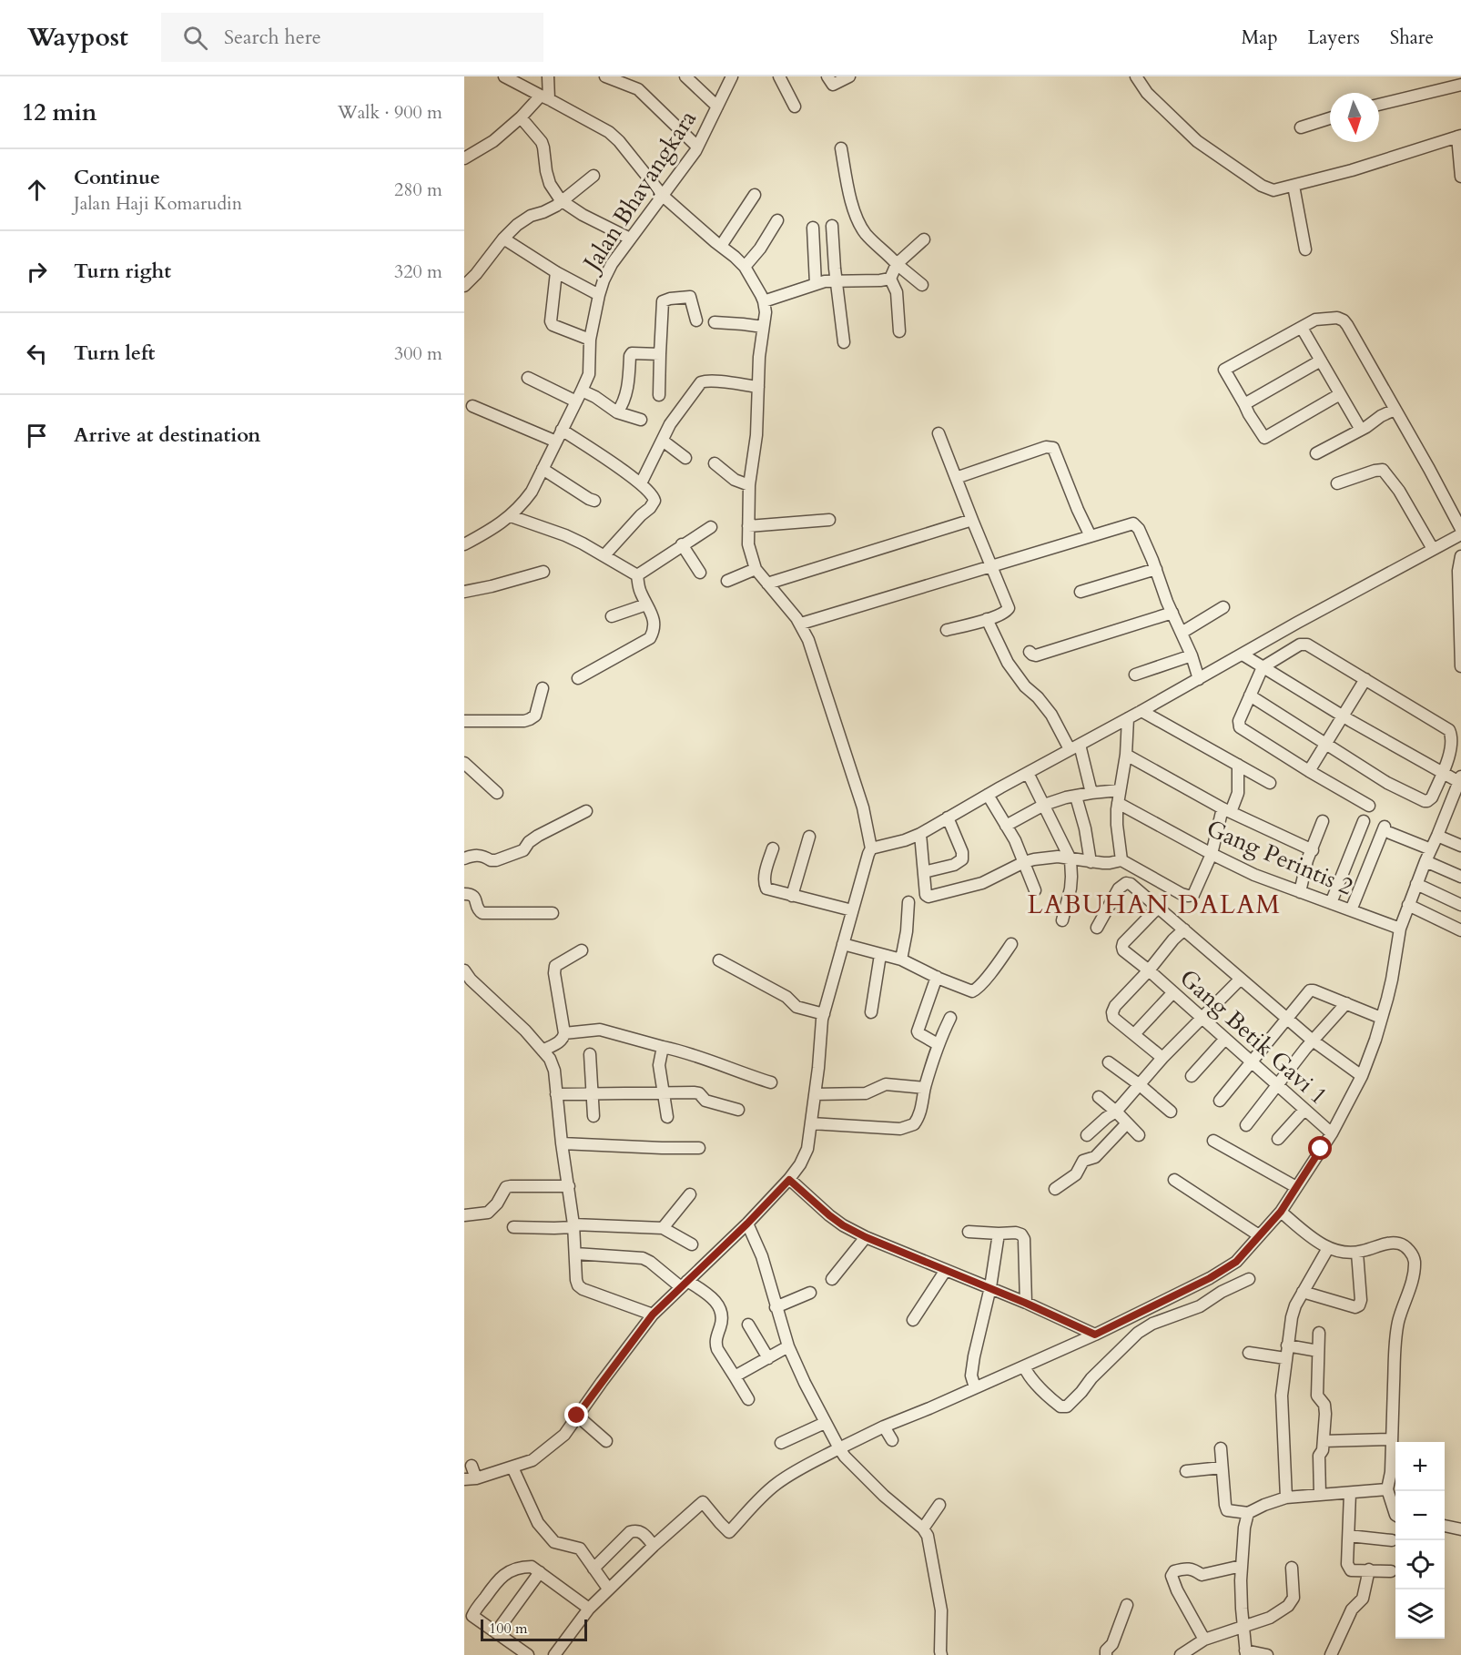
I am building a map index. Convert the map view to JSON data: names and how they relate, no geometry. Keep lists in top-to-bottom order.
{
  "streets": {
    "street": ["Jalan Bhayangkara", "Gang Perintis 2", "Gang Betik Gavi 1"]
  },
  "districts": ["LABUHAN DALAM"],
  "scale_bar": "100 m",
  "north": "bottom",
  "page": {
    "header": "Waypost",
    "search": "Search here",
    "nav": ["Map", "Layers", "Share"],
    "heading": ["12 min", "Walk · 900 m"],
    "list": [
      ["Continue", "Jalan Haji Komarudin", "280 m"],
      ["Turn right", "320 m"],
      ["Turn left", "300 m"],
      "Arrive at destination"
    ],
    "map_buttons": ["+", "−"],
    "scale": "100 m"
  }
}
